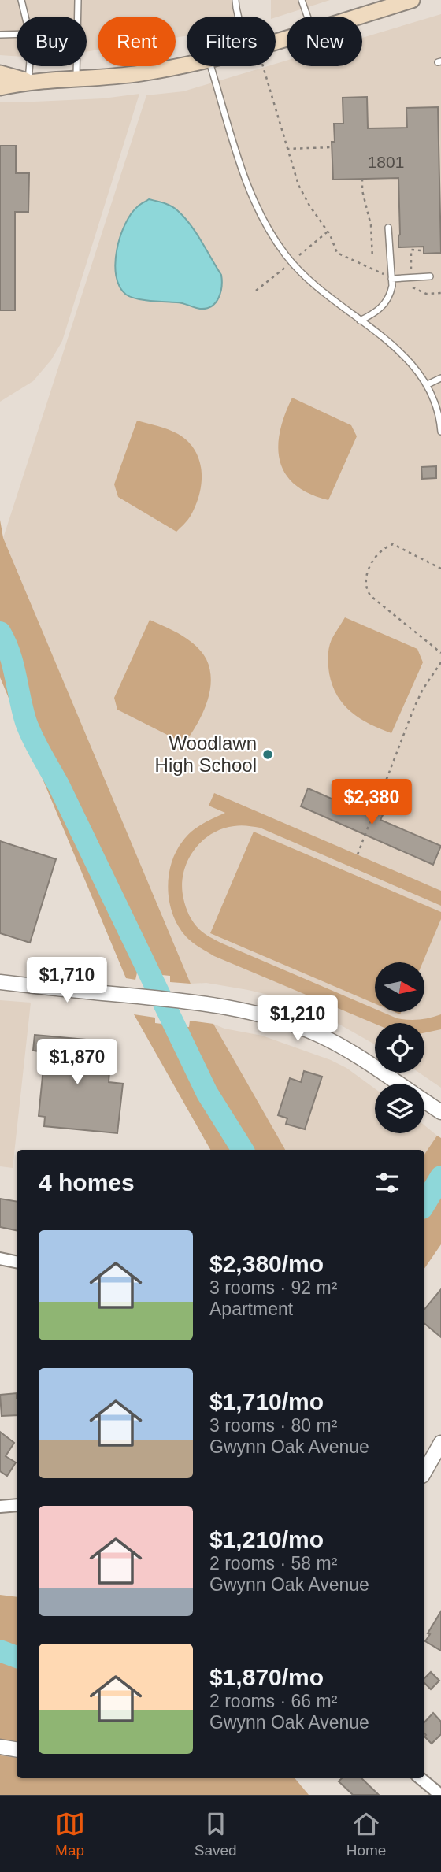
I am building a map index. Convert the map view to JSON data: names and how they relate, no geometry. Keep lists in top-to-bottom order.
{
  "places": ["Woodlawn High School"],
  "house_numbers": ["1801"],
  "north": "right",
  "page": {
    "chip": [
      "Buy",
      "Rent",
      "Filters",
      "New"
    ],
    "price": [
      "$2,380",
      "$1,710",
      "$1,210",
      "$1,870"
    ],
    "heading": "4 homes",
    "list": [
      {
        "name": "$2,380/mo",
        "note": "3 rooms · 92 m² · Apartment"
      },
      {
        "name": "$1,710/mo",
        "note": "3 rooms · 80 m² · Gwynn Oak Avenue"
      },
      {
        "name": "$1,210/mo",
        "note": "2 rooms · 58 m² · Gwynn Oak Avenue"
      },
      {
        "name": "$1,870/mo",
        "note": "2 rooms · 66 m² · Gwynn Oak Avenue"
      }
    ],
    "tabs": ["Map", "Saved", "Home"]
  }
}
